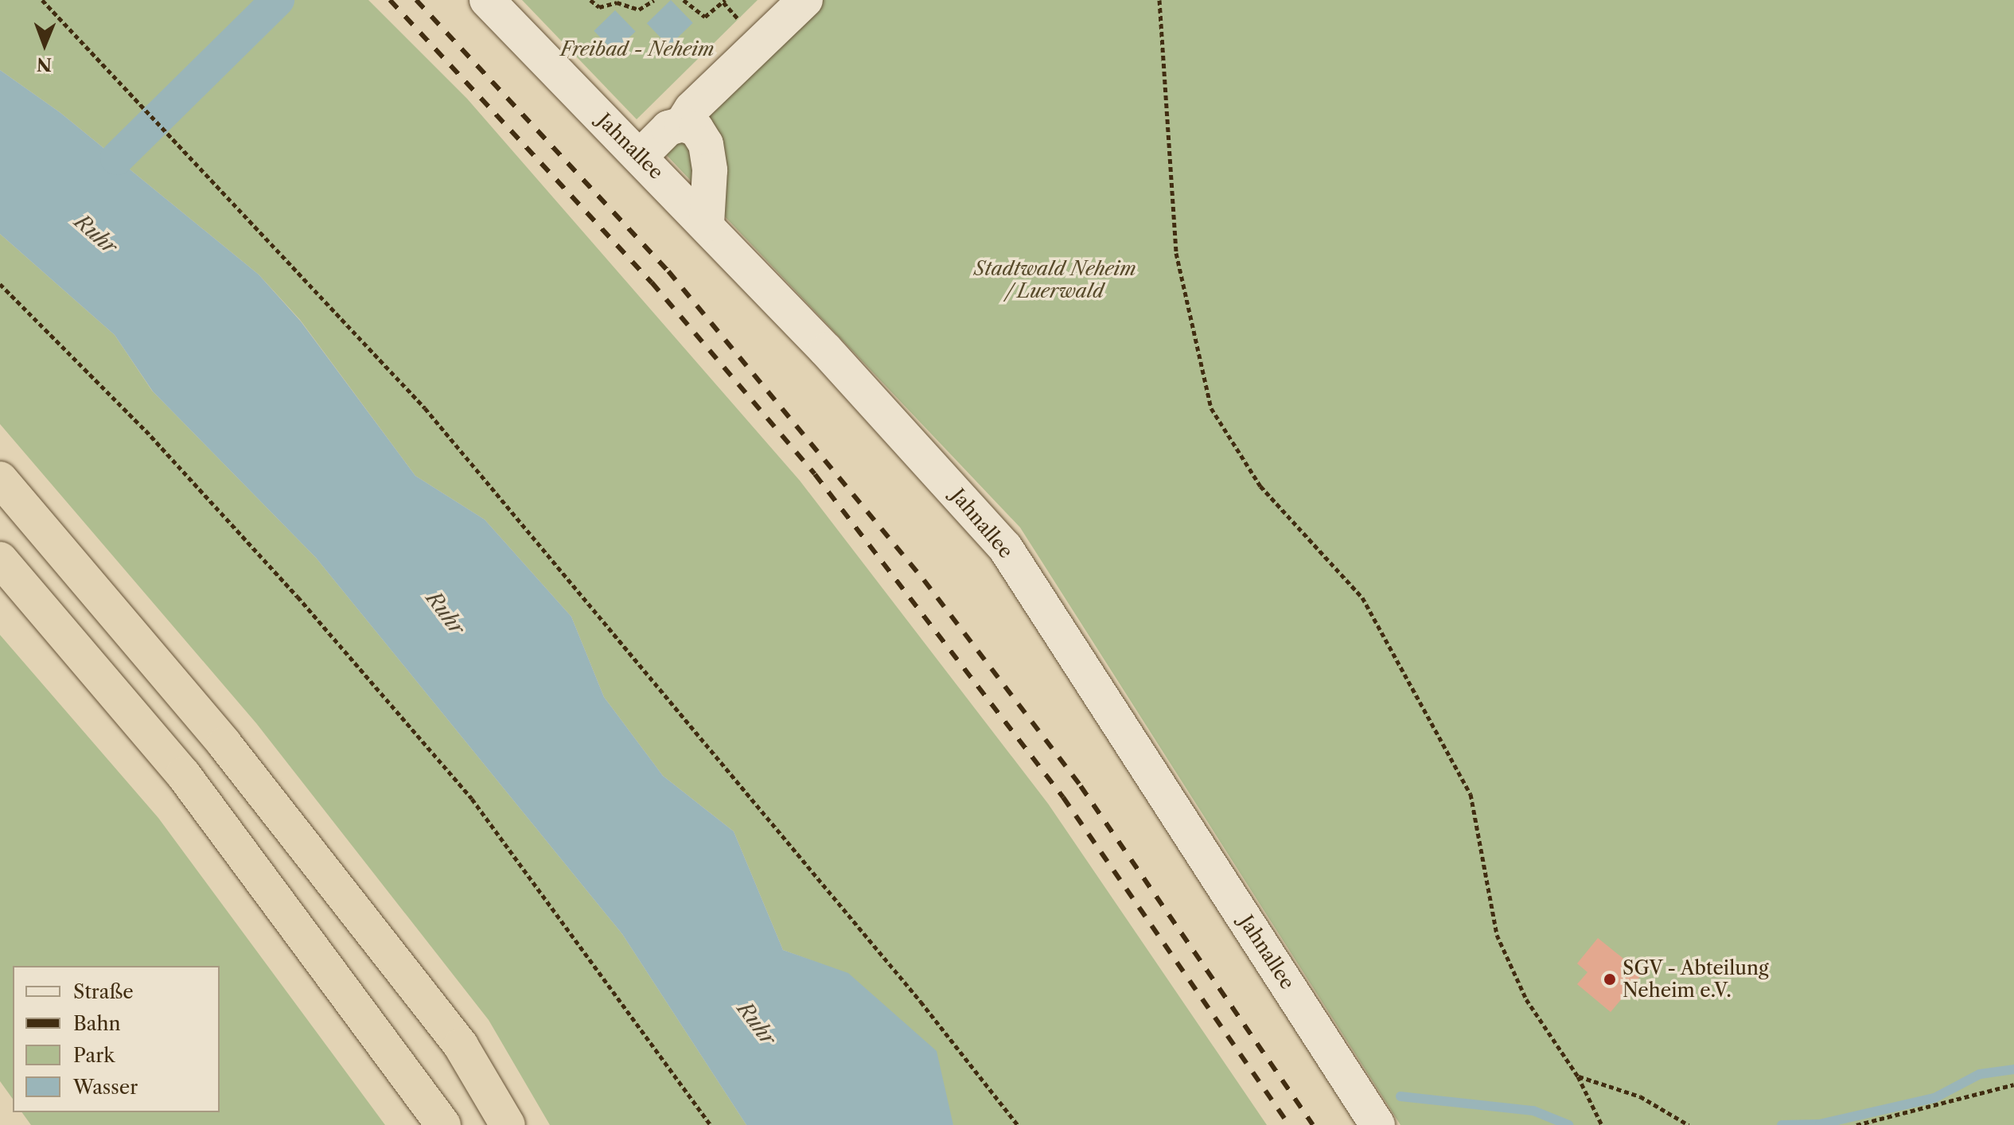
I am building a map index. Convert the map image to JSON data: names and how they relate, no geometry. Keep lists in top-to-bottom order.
{
  "streets": {
    "street": ["Jahnallee"]
  },
  "water": ["Ruhr"],
  "parks": ["Freibad - Neheim", "Stadtwald Neheim / Luerwald"],
  "places": ["SGV - Abteilung Neheim e.V."],
  "legend": [
    "Straße",
    "Bahn",
    "Park",
    "Wasser"
  ],
  "north": "bottom"
}
